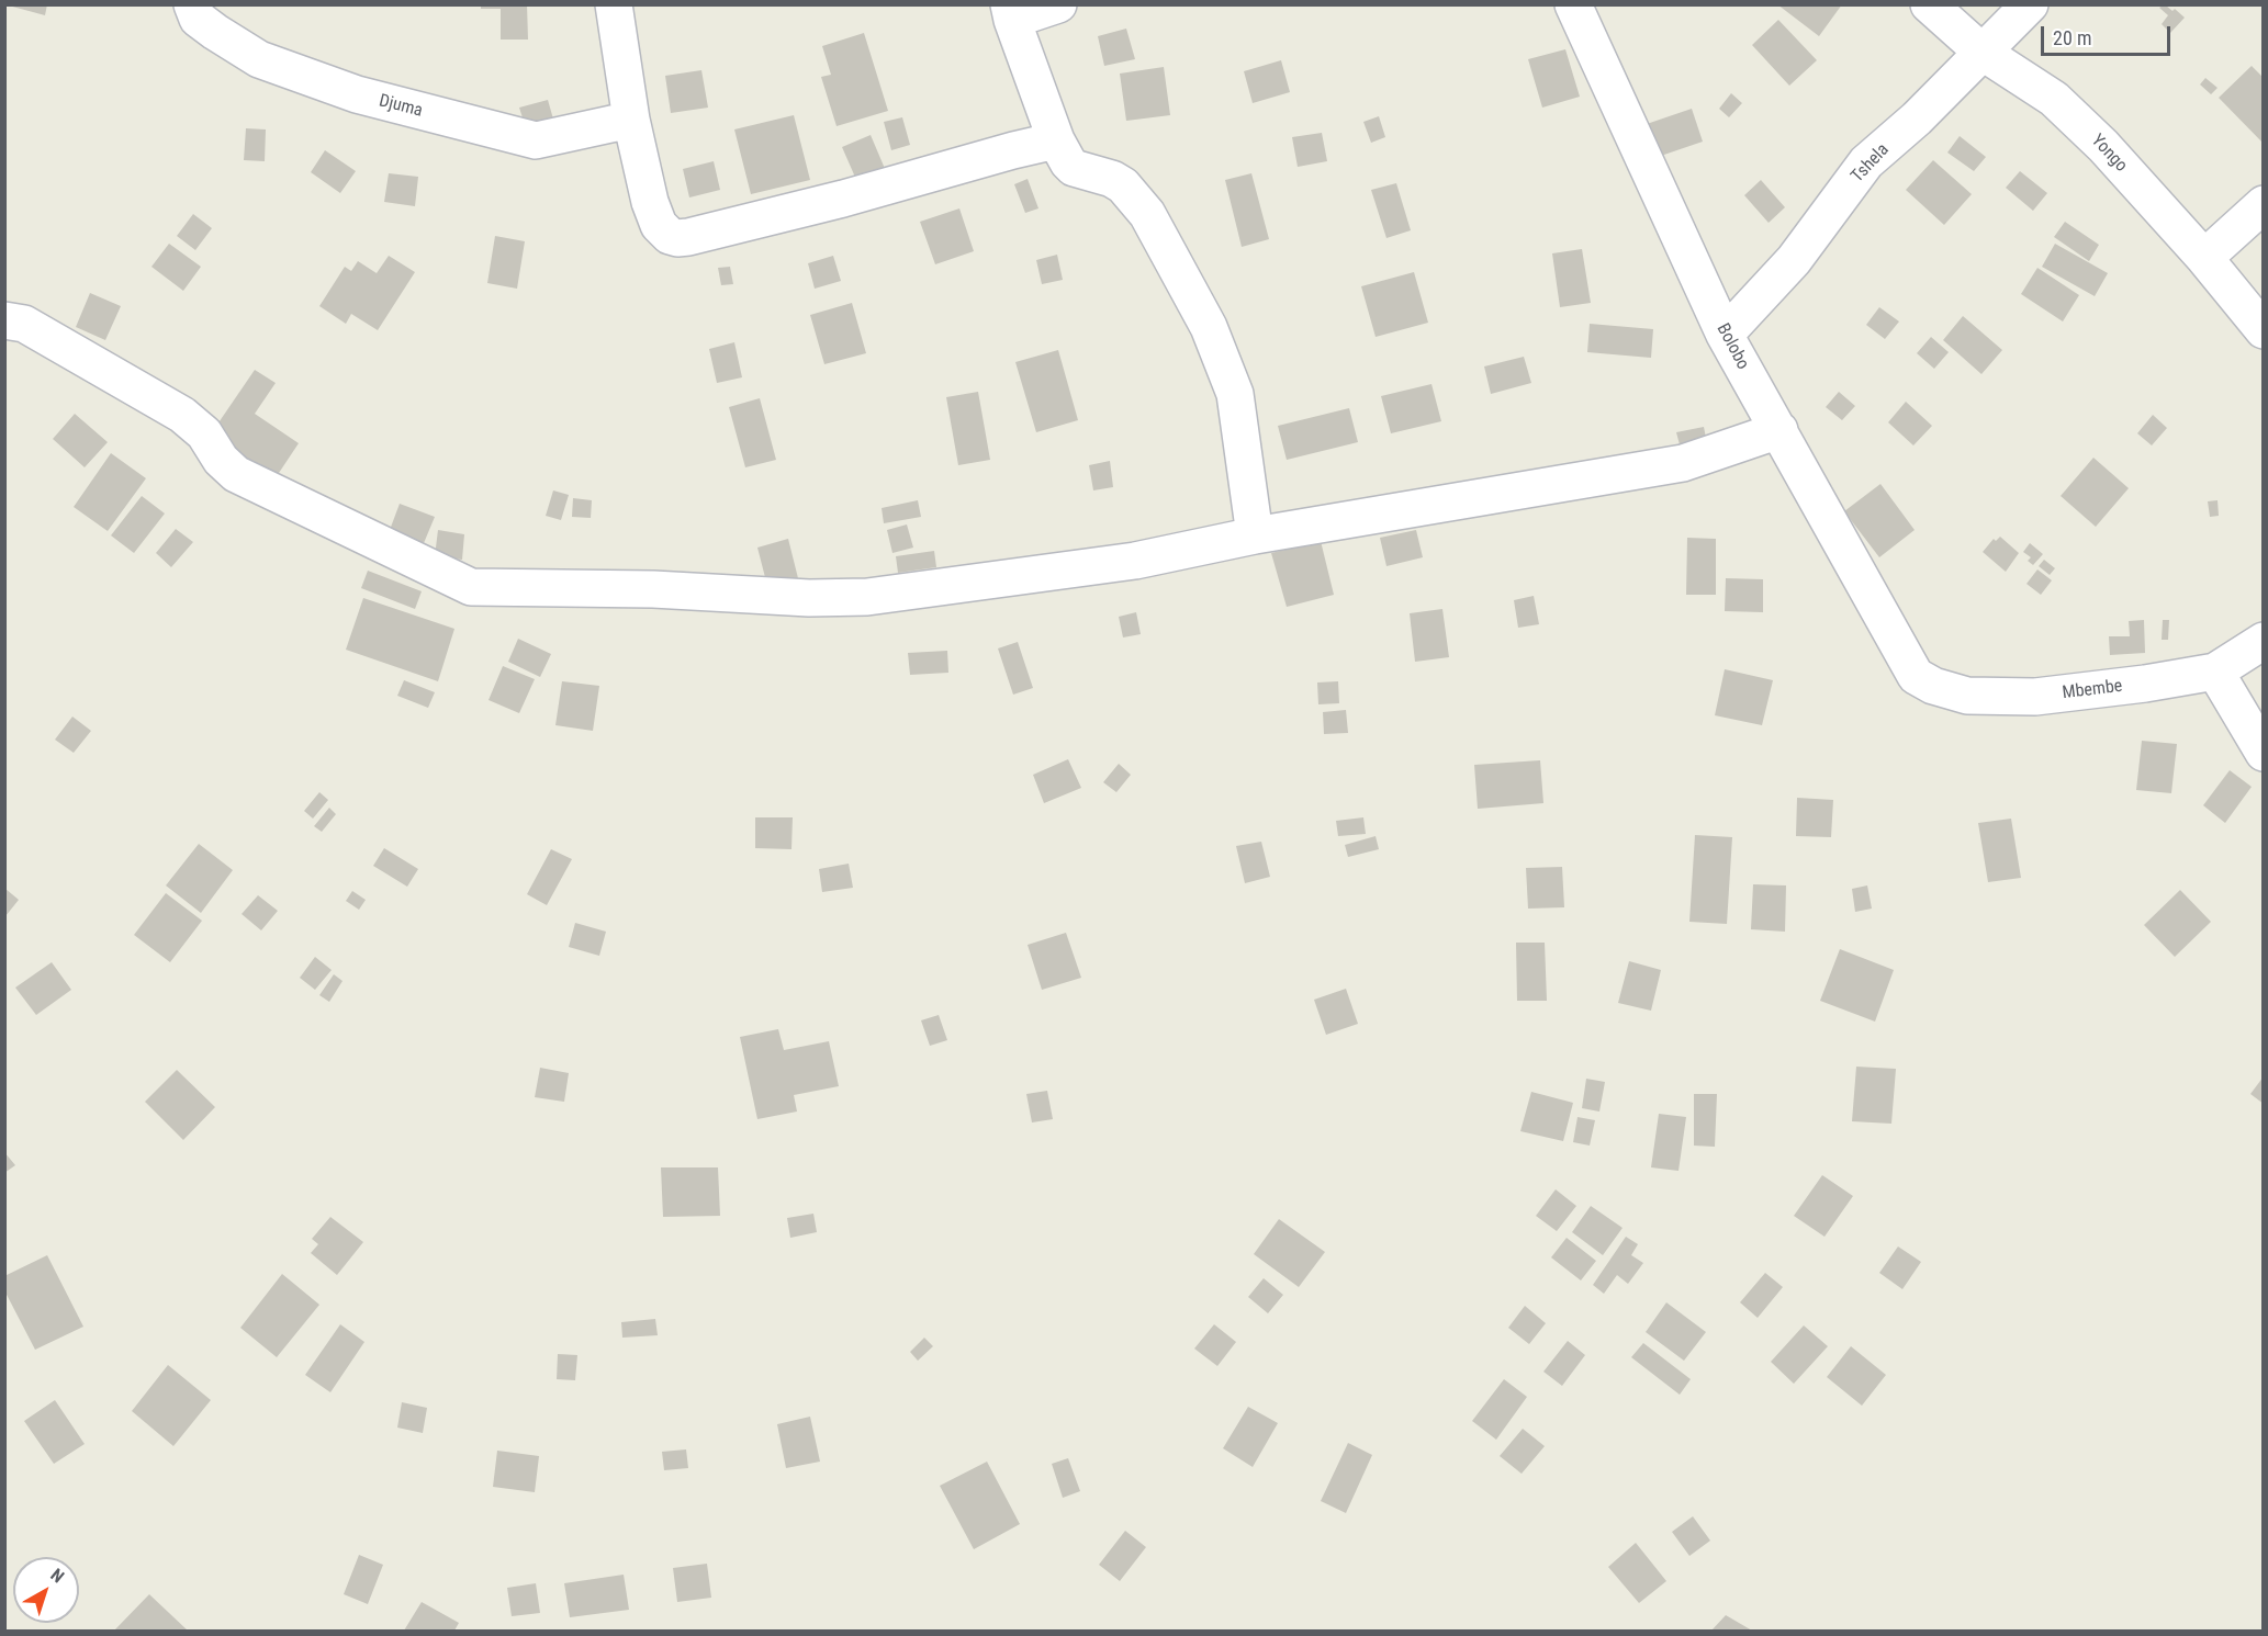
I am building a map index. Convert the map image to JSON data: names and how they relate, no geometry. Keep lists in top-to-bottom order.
{
  "streets": {
    "street": [
      "Djuma",
      "Yongo",
      "Tshela",
      "Bolobo",
      "Mbembe"
    ]
  },
  "crossings": [
    ["Yongo", "Tshela"],
    ["Tshela", "Bolobo"],
    ["Bolobo", "Mbembe"]
  ],
  "scale_bar": "20 m",
  "north": "top right"
}
